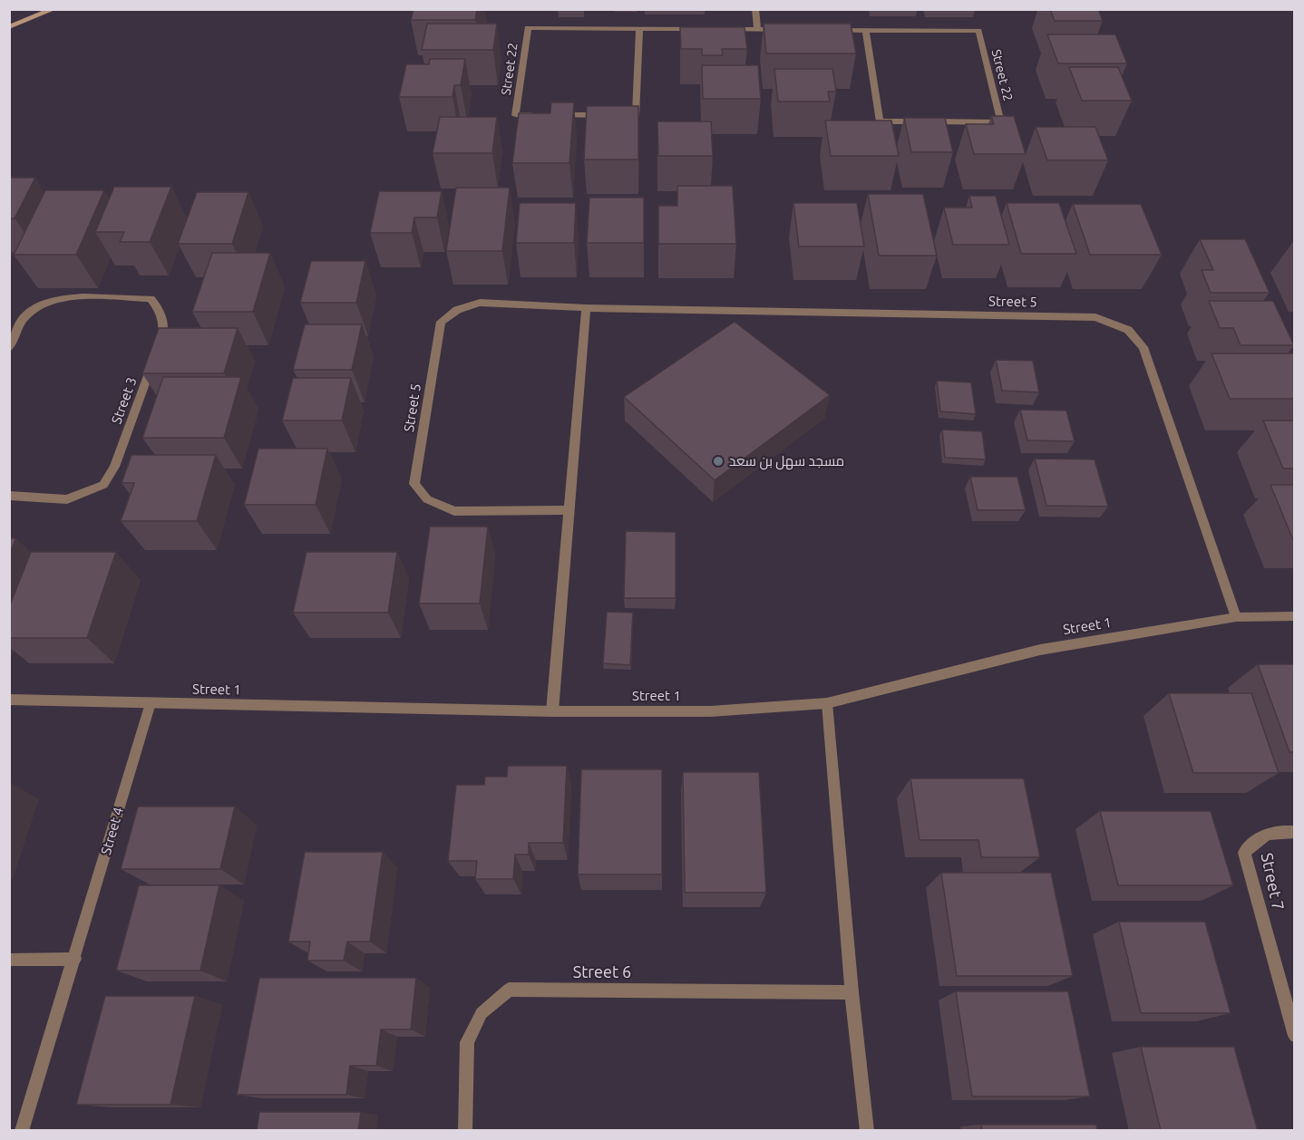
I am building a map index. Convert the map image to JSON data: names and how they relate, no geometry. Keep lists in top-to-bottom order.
{
  "streets": {
    "street": [
      "Street 22",
      "Street 5",
      "Street 3",
      "Street 1",
      "Street 4",
      "Street 7",
      "Street 6"
    ]
  },
  "crossings": [
    ["Street 5", "Street 1"],
    ["Street 1", "Street 4"]
  ],
  "places": ["مسجد سهل بن سعد"]
}
